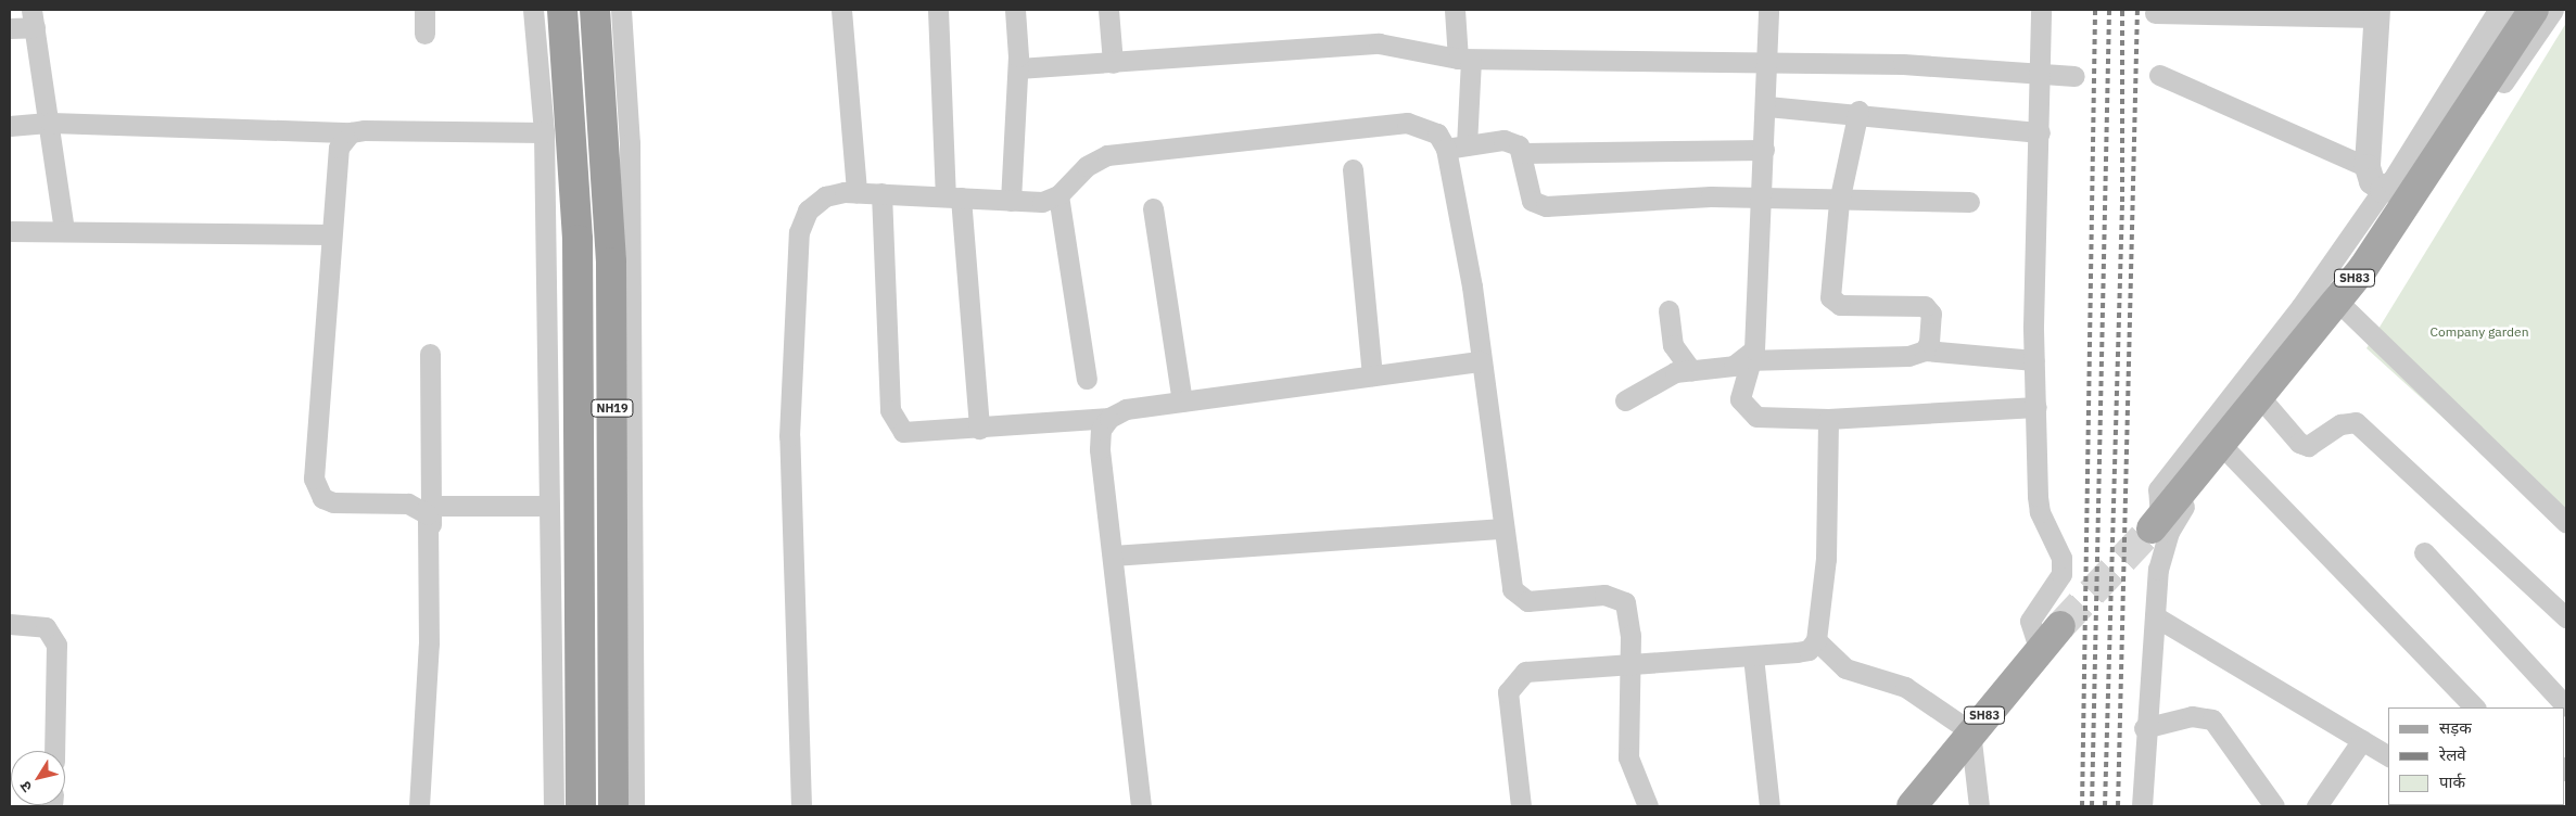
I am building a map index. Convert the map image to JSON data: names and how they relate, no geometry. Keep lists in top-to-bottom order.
{
  "streets": {
    "highway": ["NH19"],
    "main road": ["SH83"]
  },
  "parks": ["Company garden"],
  "legend": ["सड़क", "रेलवे", "पार्क"],
  "north": "bottom left"
}
